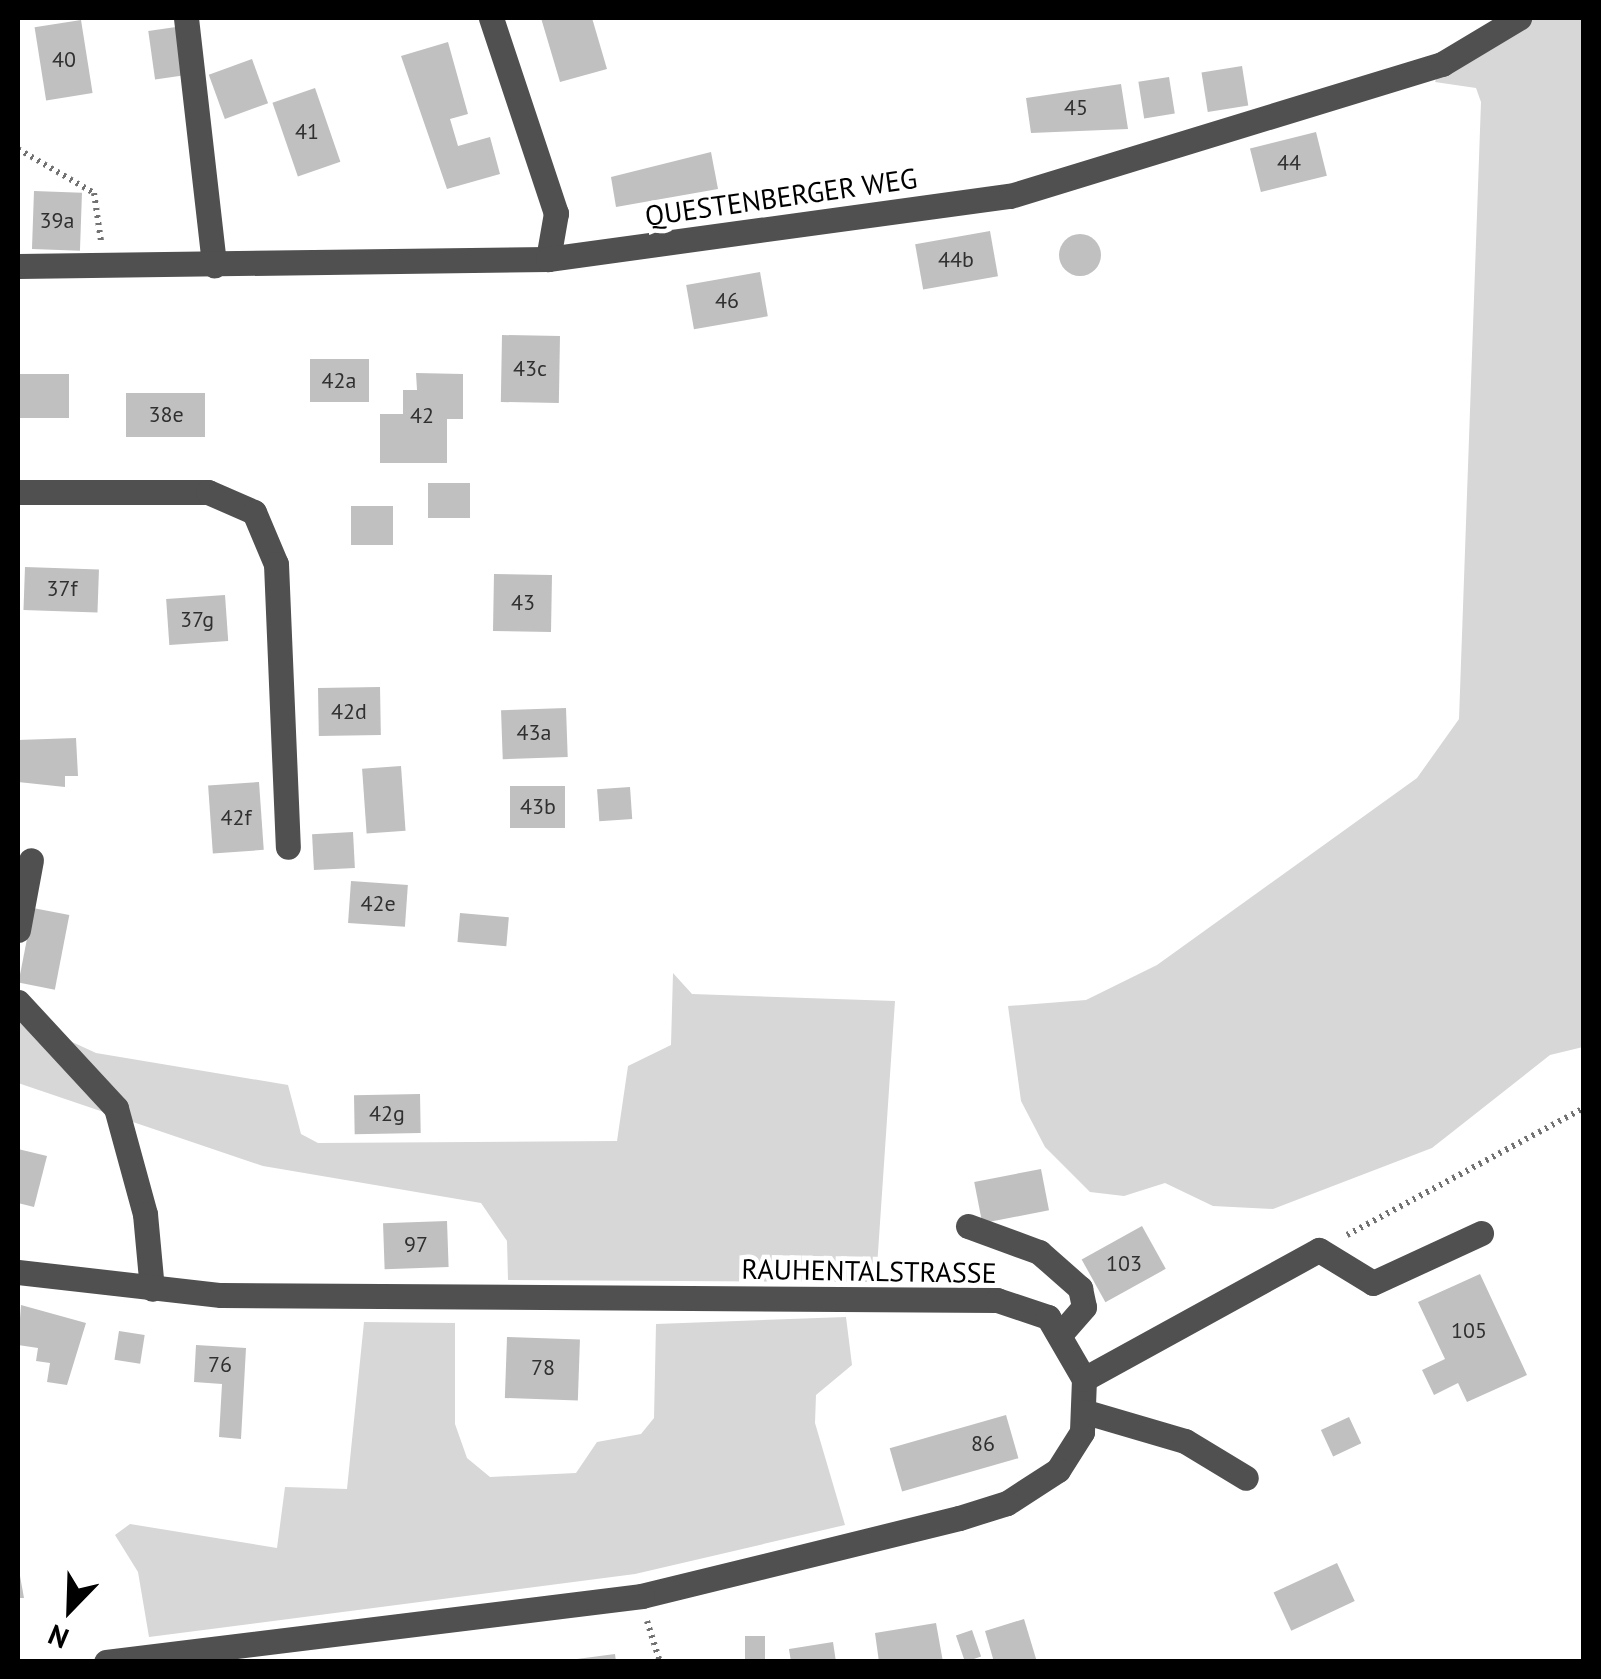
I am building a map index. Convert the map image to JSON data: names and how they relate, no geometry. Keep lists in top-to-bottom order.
{
  "streets": {
    "street": ["QUESTENBERGER WEG", "RAUHENTALSTRASSE"]
  },
  "house_numbers": [
    "40",
    "45",
    "41",
    "44",
    "39a",
    "44b",
    "46",
    "43c",
    "42a",
    "38e",
    "42",
    "37f",
    "43",
    "37g",
    "42d",
    "43a",
    "43b",
    "42f",
    "42e",
    "42g",
    "97",
    "103",
    "105",
    "76",
    "78",
    "86"
  ],
  "north": "bottom left"
}
